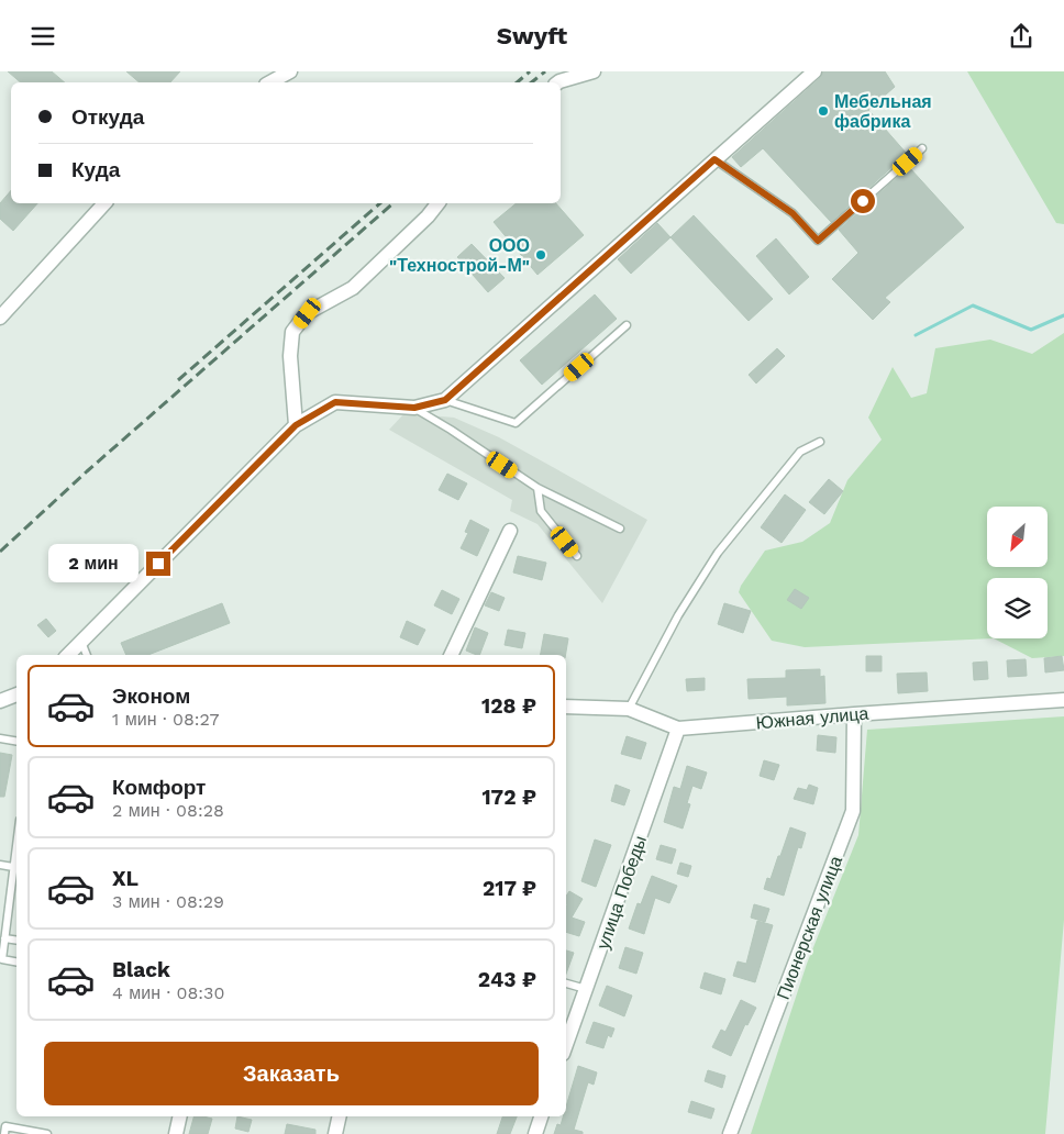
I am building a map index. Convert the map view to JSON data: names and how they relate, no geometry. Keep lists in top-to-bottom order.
{
  "streets": {
    "street": ["Южная улица", "улица Победы", "Пионерская улица"]
  },
  "crossings": [
    ["Южная улица", "улица Победы"],
    ["Южная улица", "Пионерская улица"]
  ],
  "places": ["Мебельная фабрика", "ООО \"Технострой-М\""],
  "north": "bottom left",
  "page": {
    "header": "Swyft",
    "banner": ["Откуда", "Куда"],
    "bubble": "2 мин",
    "list": [
      {
        "name": "Эконом",
        "note": "1 мин · 08:27",
        "value": "128 ₽"
      },
      {
        "name": "Комфорт",
        "note": "2 мин · 08:28",
        "value": "172 ₽"
      },
      {
        "name": "XL",
        "note": "3 мин · 08:29",
        "value": "217 ₽"
      },
      {
        "name": "Black",
        "note": "4 мин · 08:30",
        "value": "243 ₽"
      }
    ],
    "buttons": "Заказать"
  }
}
